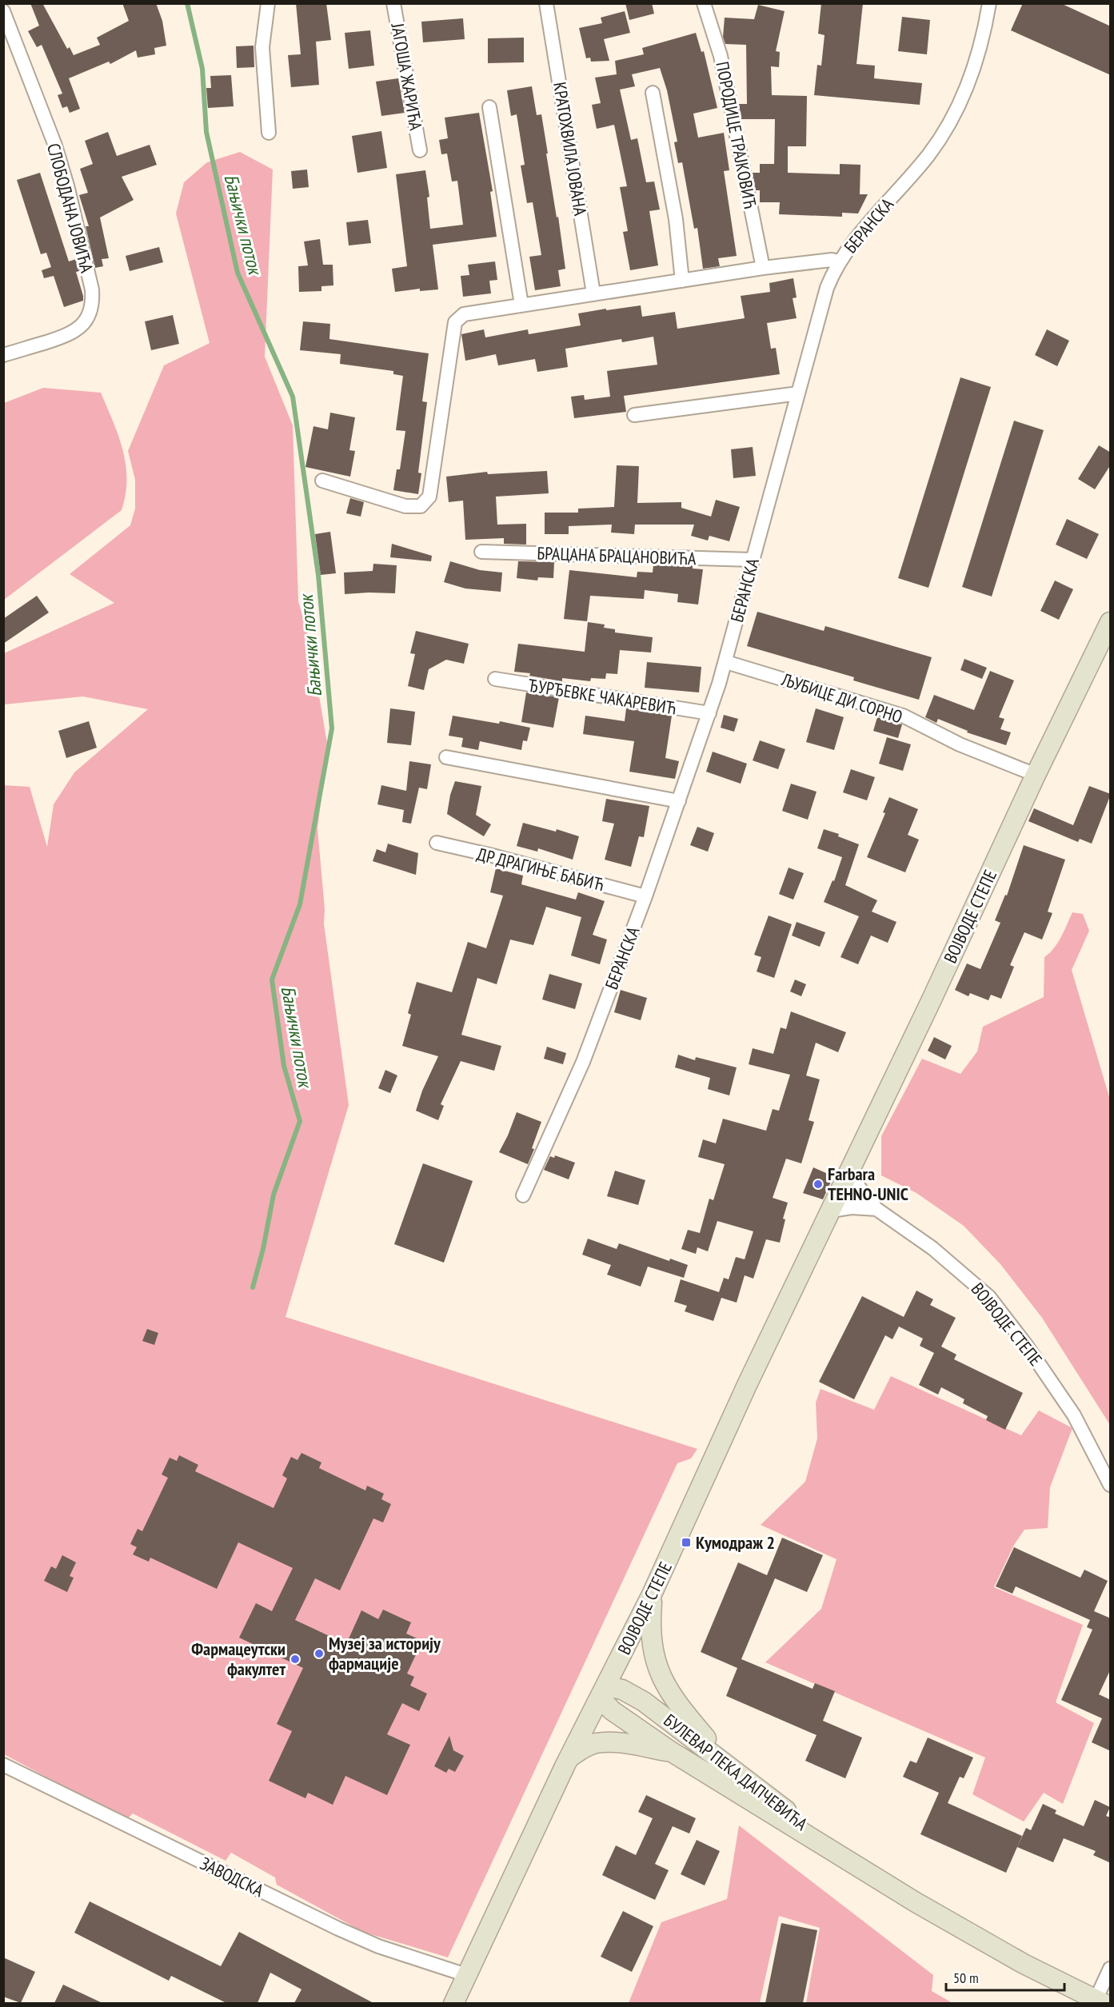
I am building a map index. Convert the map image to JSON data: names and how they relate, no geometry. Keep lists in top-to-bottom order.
{
  "streets": {
    "street": [
      "ЈАГОША ЖАРИЋА",
      "ПОРОДИЦЕ ТРАЈКОВИЋ",
      "КРАТОХВИЛА ЈОВАНА",
      "СЛОБОДАНА ЈОВИЋА",
      "БЕРАНСКА",
      "БРАЦАНА БРАЦАНОВИЋА",
      "ЂУРЂЕВКЕ ЧАКАРЕВИЋ",
      "ЉУБИЦЕ ДИ СОРНО",
      "ДР ДРАГИЊЕ БАБИЋ",
      "ВОЈВОДЕ СТЕПЕ",
      "БУЛЕВАР ПЕКА ДАПЧЕВИЋА",
      "ЗАВОДСКА"
    ]
  },
  "crossings": [
    ["БЕРАНСКА", "БРАЦАНА БРАЦАНОВИЋА"],
    ["БЕРАНСКА", "ЂУРЂЕВКЕ ЧАКАРЕВИЋ"],
    ["БЕРАНСКА", "ЉУБИЦЕ ДИ СОРНО"],
    ["БЕРАНСКА", "ДР ДРАГИЊЕ БАБИЋ"],
    ["ЉУБИЦЕ ДИ СОРНО", "ВОЈВОДЕ СТЕПЕ"],
    ["ВОЈВОДЕ СТЕПЕ", "БУЛЕВАР ПЕКА ДАПЧЕВИЋА"],
    ["ВОЈВОДЕ СТЕПЕ", "ЗАВОДСКА"]
  ],
  "water": ["Бањички поток"],
  "places": {
    "other": ["Farbara TEHNO-UNIC", "Музеј за историју фармације", "Фармацеутски факултет"],
    "transit": ["Кумодраж 2"]
  },
  "scale_bar": "50 m"
}
